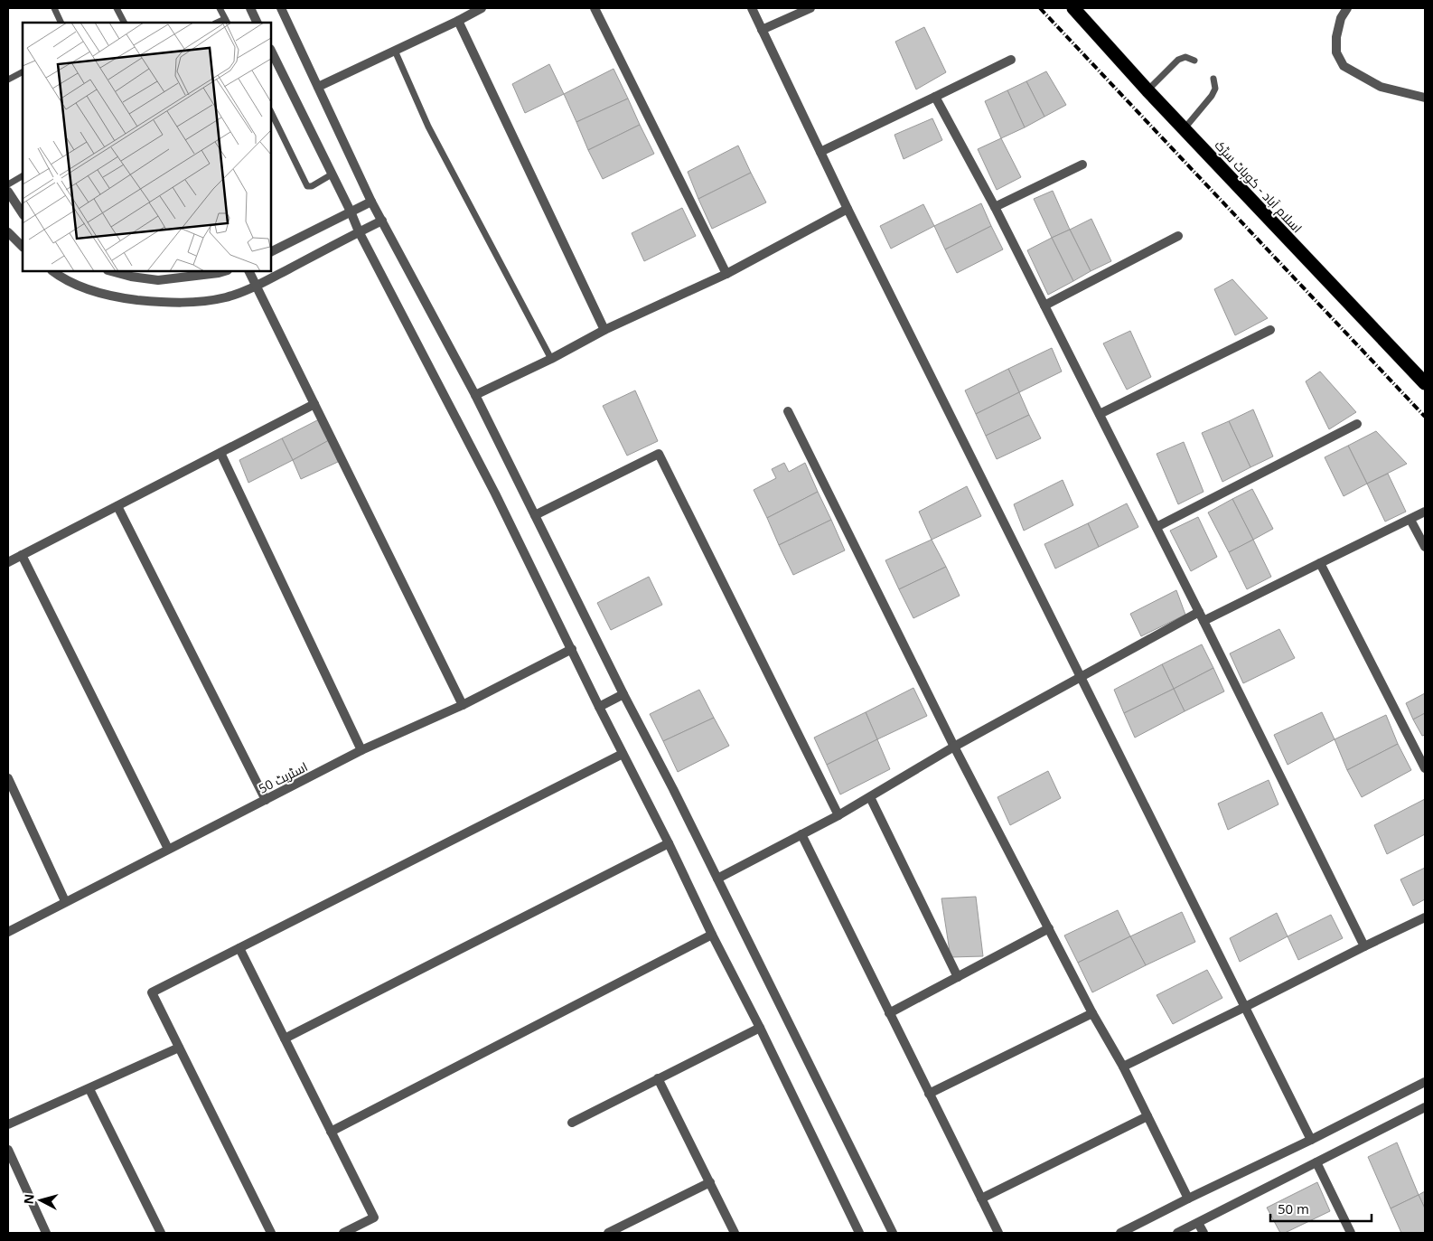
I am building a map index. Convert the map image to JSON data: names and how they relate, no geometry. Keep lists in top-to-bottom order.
{
  "streets": {
    "highway": ["اسلام آباد - کوہاٹ سڑک"],
    "street": ["اسٹریٹ 50"]
  },
  "scale_bar": "50 m",
  "north": "left"
}
